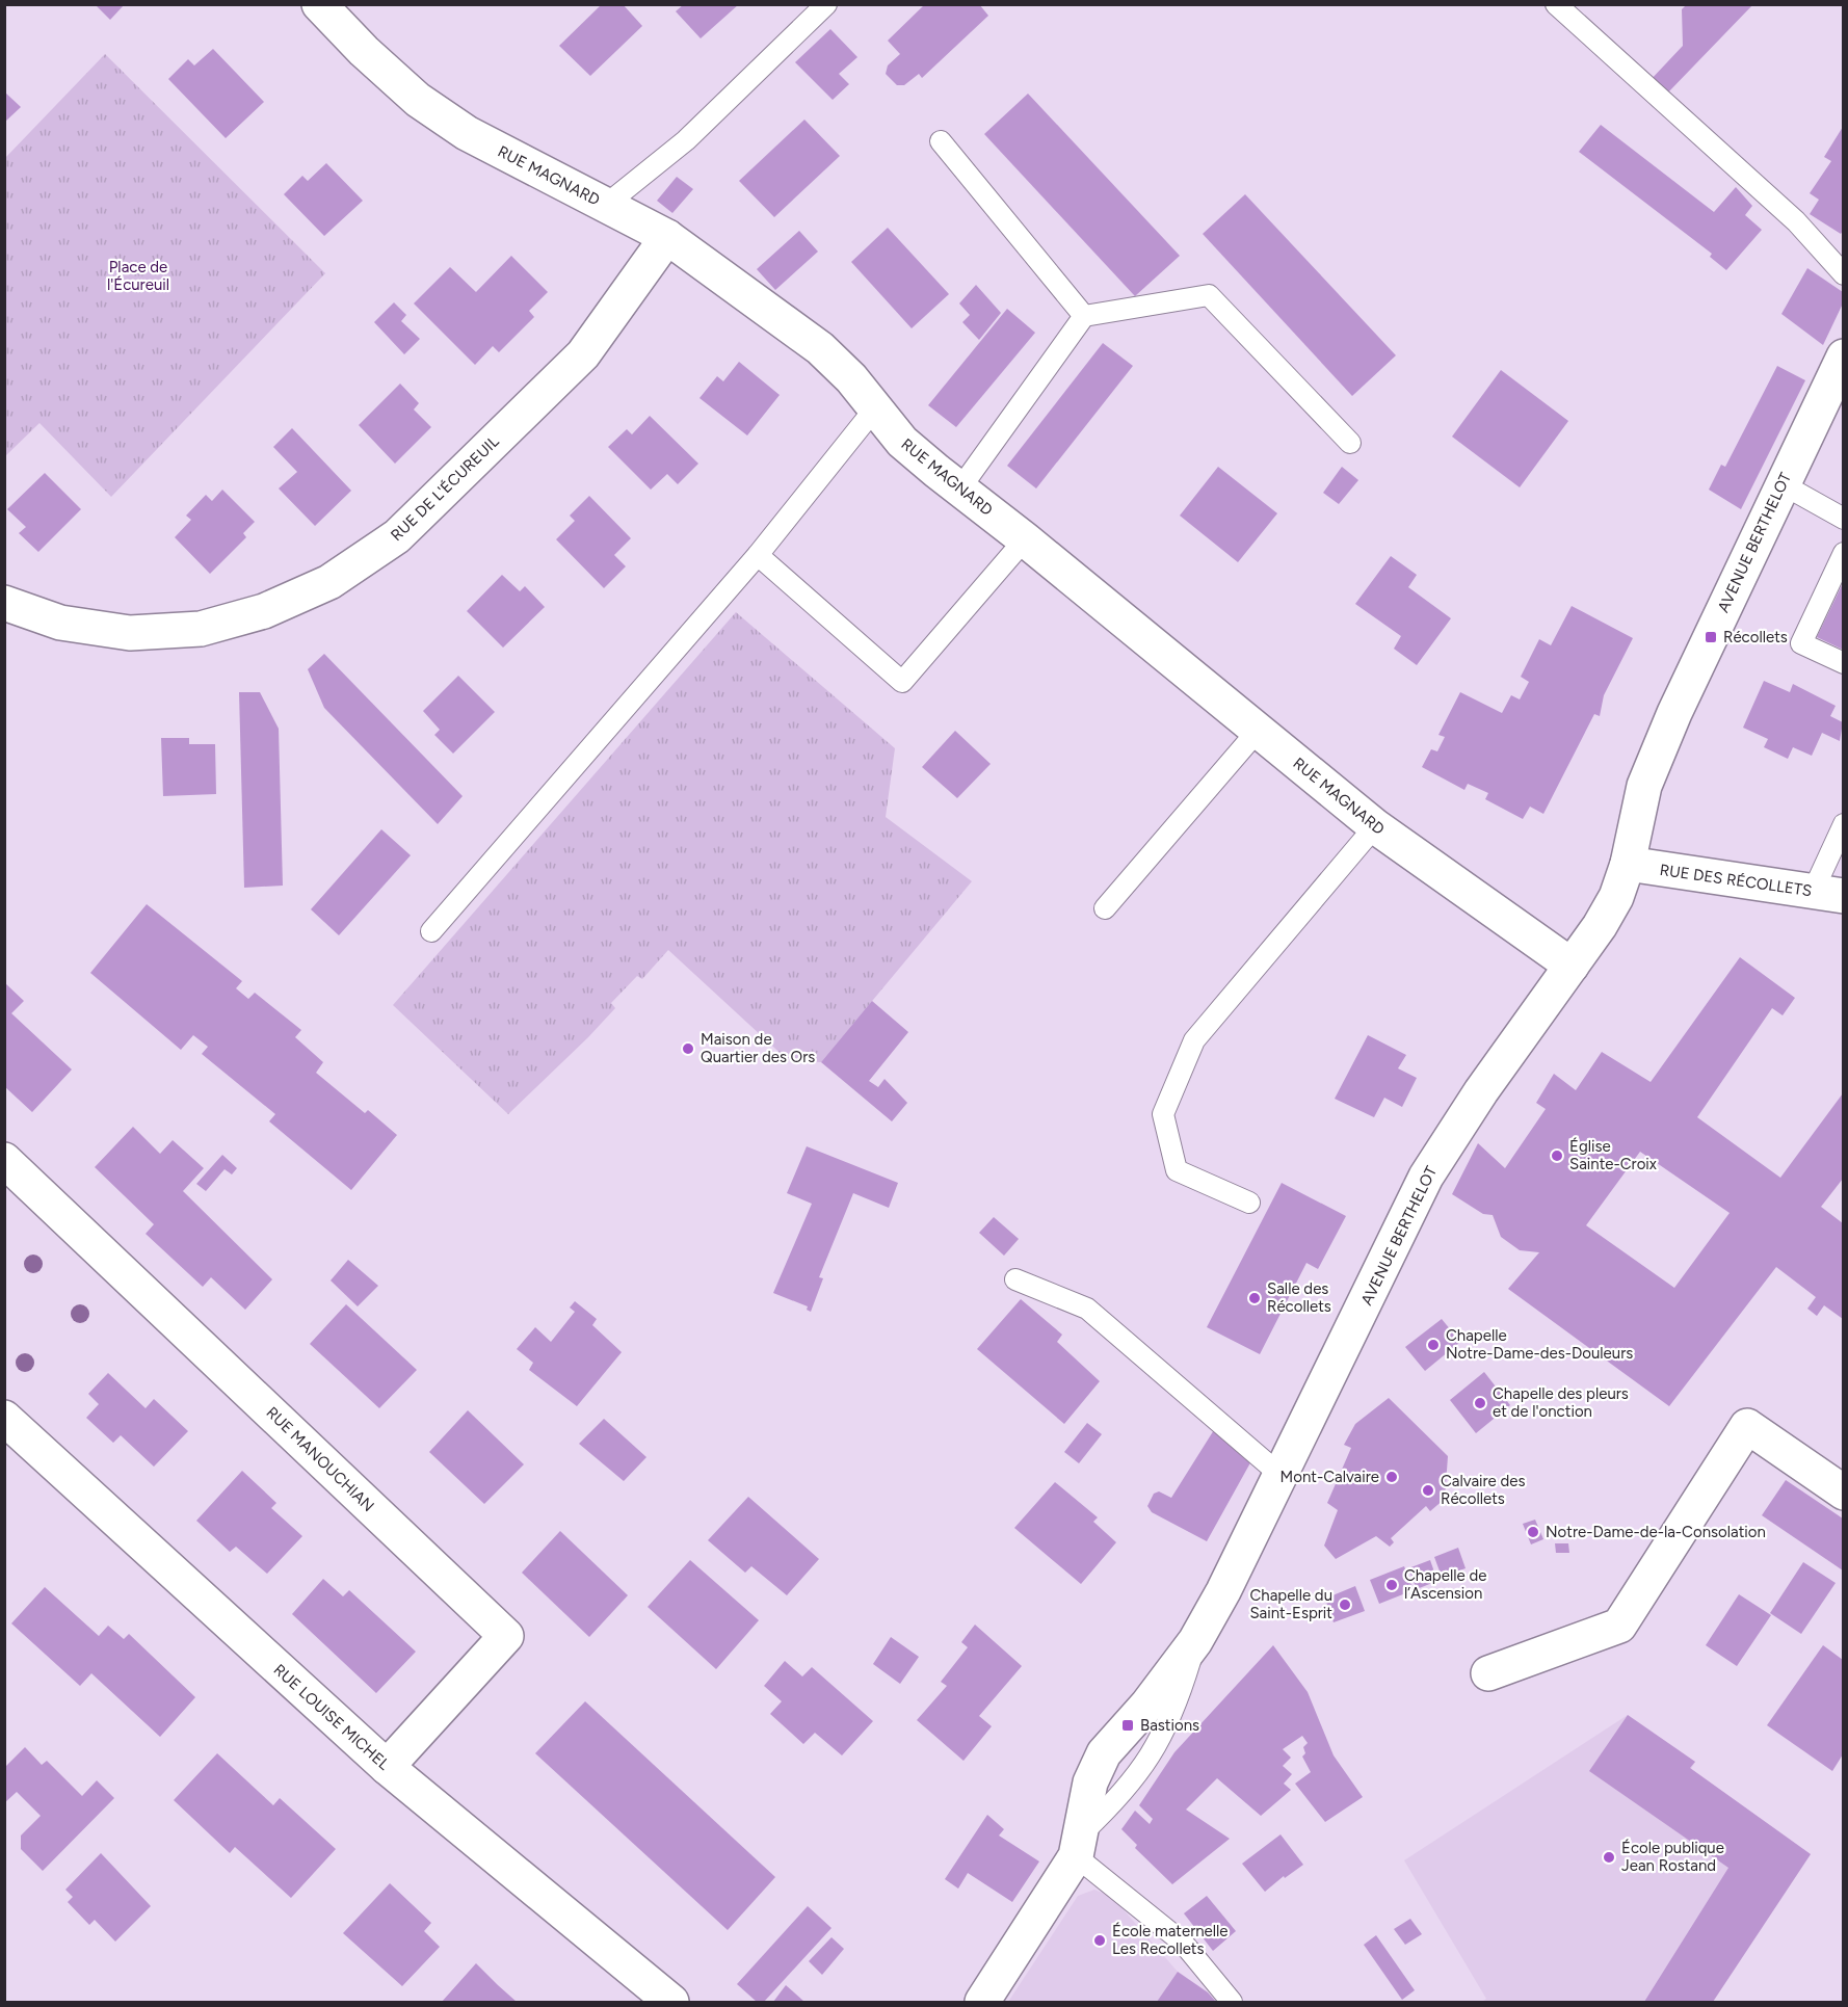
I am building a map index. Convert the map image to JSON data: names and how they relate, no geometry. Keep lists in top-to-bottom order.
{
  "streets": {
    "street": [
      "RUE MAGNARD",
      "RUE DE L'ÉCUREUIL",
      "AVENUE BERTHELOT",
      "RUE DES RÉCOLLETS",
      "RUE MANOUCHIAN",
      "RUE LOUISE MICHEL"
    ]
  },
  "crossings": [
    ["RUE MAGNARD", "RUE DE L'ÉCUREUIL"],
    ["RUE MAGNARD", "AVENUE BERTHELOT"],
    ["AVENUE BERTHELOT", "RUE DES RÉCOLLETS"],
    ["RUE MANOUCHIAN", "RUE LOUISE MICHEL"]
  ],
  "parks": ["Place de l'Écureuil"],
  "places": {
    "transit": ["Récollets", "Bastions"],
    "other": [
      "Maison de Quartier des Ors",
      "Église Sainte-Croix",
      "Salle des Récollets",
      "Chapelle Notre-Dame-des-Douleurs",
      "Chapelle des pleurs et de l'onction",
      "Mont-Calvaire",
      "Calvaire des Récollets",
      "Notre-Dame-de-la-Consolation",
      "Chapelle de l’Ascension",
      "Chapelle du Saint-Esprit",
      "École publique Jean Rostand",
      "École maternelle Les Recollets"
    ]
  }
}
